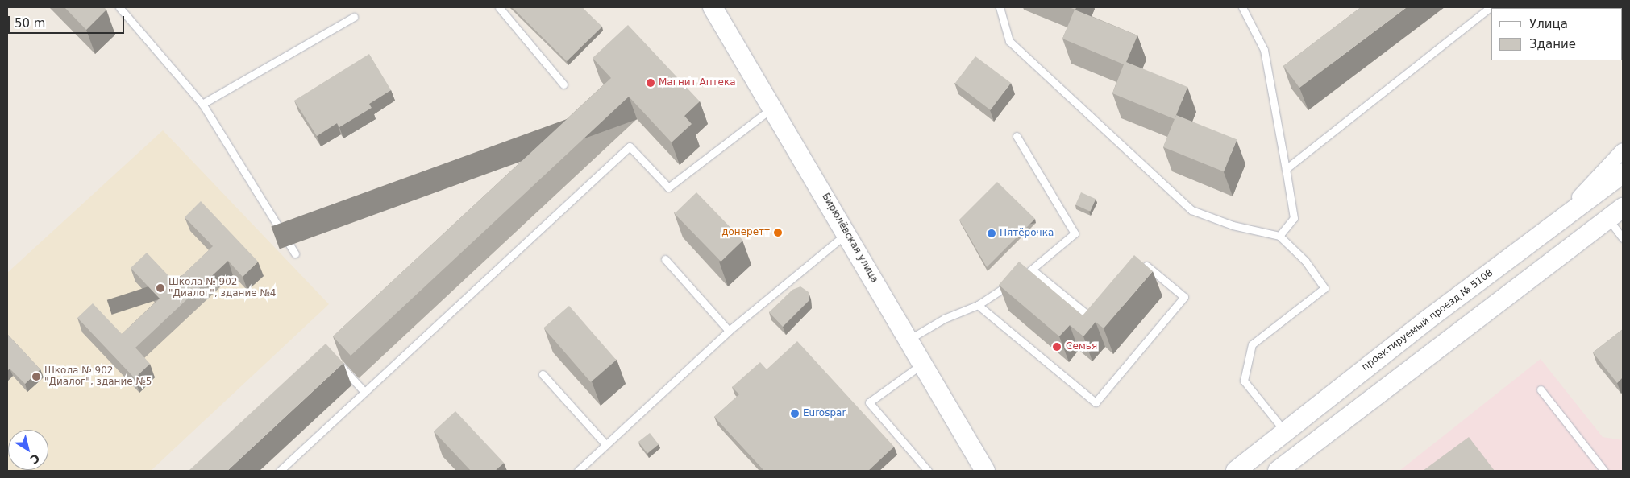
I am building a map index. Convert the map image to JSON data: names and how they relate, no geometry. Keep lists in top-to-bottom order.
{
  "streets": {
    "main road": ["Бирюлёвская улица", "проектируемый проезд № 5108"]
  },
  "places": [
    "Магнит Аптека",
    "донеретт",
    "Пятёрочка",
    "Школа № 902 \"Диалог\", здание №4",
    "Семья",
    "Школа № 902 \"Диалог\", здание №5",
    "Eurospar"
  ],
  "legend": ["Улица", "Здание"],
  "scale_bar": "50 m",
  "north": "bottom right"
}
